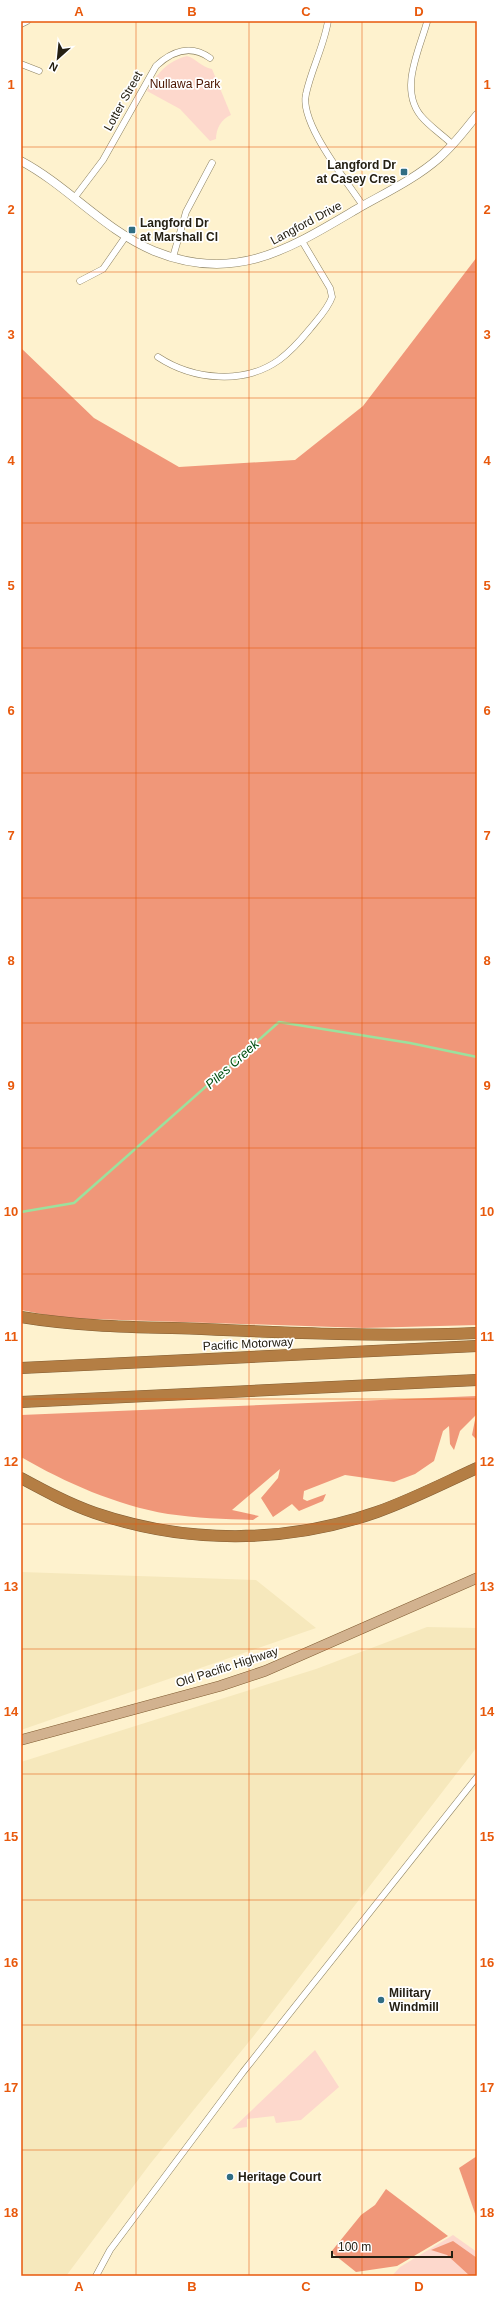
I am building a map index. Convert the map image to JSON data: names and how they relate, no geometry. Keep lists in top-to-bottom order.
{
  "streets": {
    "highway": ["Pacific Motorway"],
    "main road": ["Old Pacific Highway"],
    "street": ["Lotter Street", "Langford Drive"]
  },
  "crossings": [
    ["Lotter Street", "Langford Drive"]
  ],
  "water": ["Piles Creek"],
  "parks": ["Nullawa Park"],
  "places": {
    "transit": ["Langford Dr at Casey Cres", "Langford Dr at Marshall Cl"],
    "other": ["Military Windmill", "Heritage Court"]
  },
  "scale_bar": "100 m",
  "north": "bottom left",
  "grid": {
    "columns": [
      "A",
      "B",
      "C",
      "D"
    ],
    "rows": [
      "1",
      "2",
      "3",
      "4",
      "5",
      "6",
      "7",
      "8",
      "9",
      "10",
      "11",
      "12",
      "13",
      "14",
      "15",
      "16",
      "17",
      "18"
    ]
  }
}
